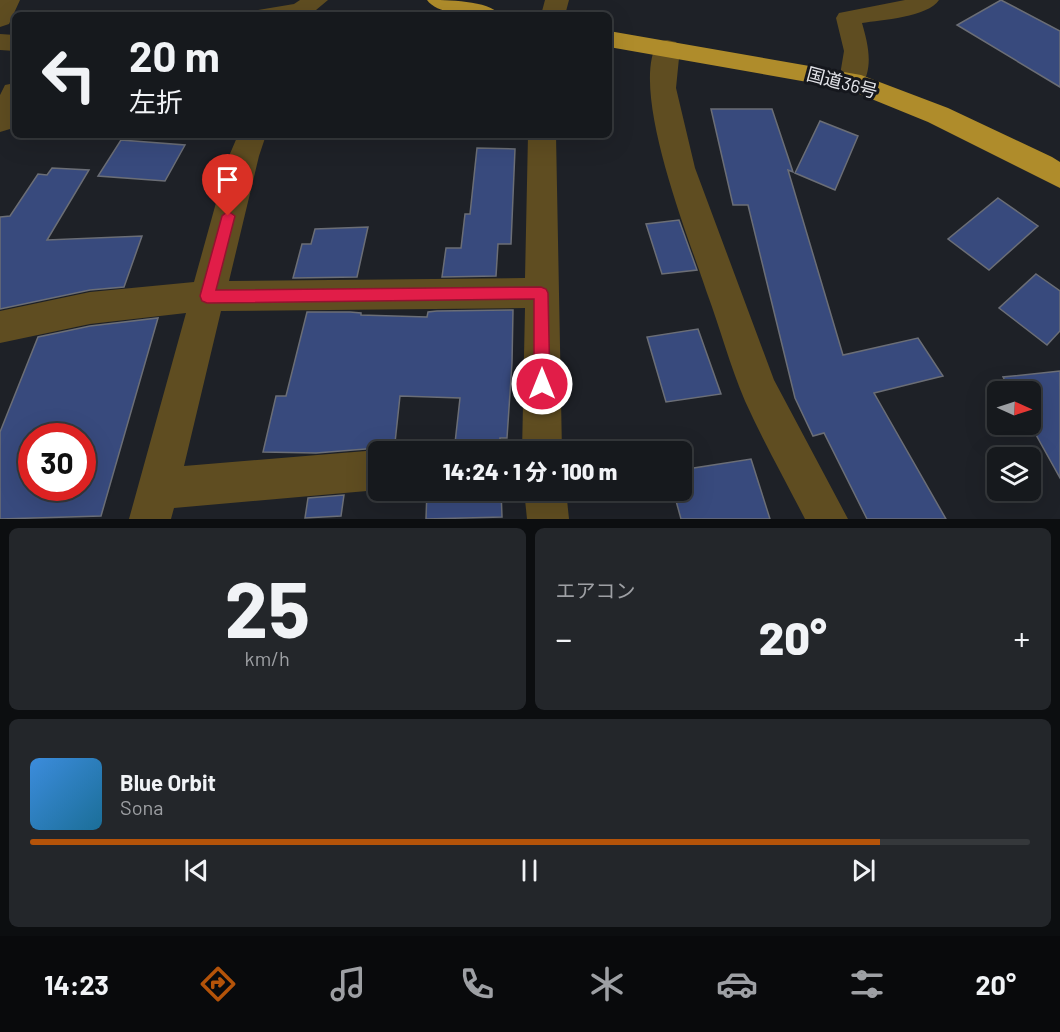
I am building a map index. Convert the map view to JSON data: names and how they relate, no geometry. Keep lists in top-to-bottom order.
{
  "streets": {
    "highway": ["国道36号"]
  },
  "north": "right",
  "page": {
    "turn": ["20 m", "左折"],
    "limit": "30",
    "trip": "14:24 · 1 分 · 100 m",
    "tile": [
      ["25", "km/h"],
      "エアコン"
    ],
    "heat": ["−", "20°", "+"],
    "song": ["Blue Orbit", "Sona"],
    "tabs": ["14:23", "20°"]
  }
}
